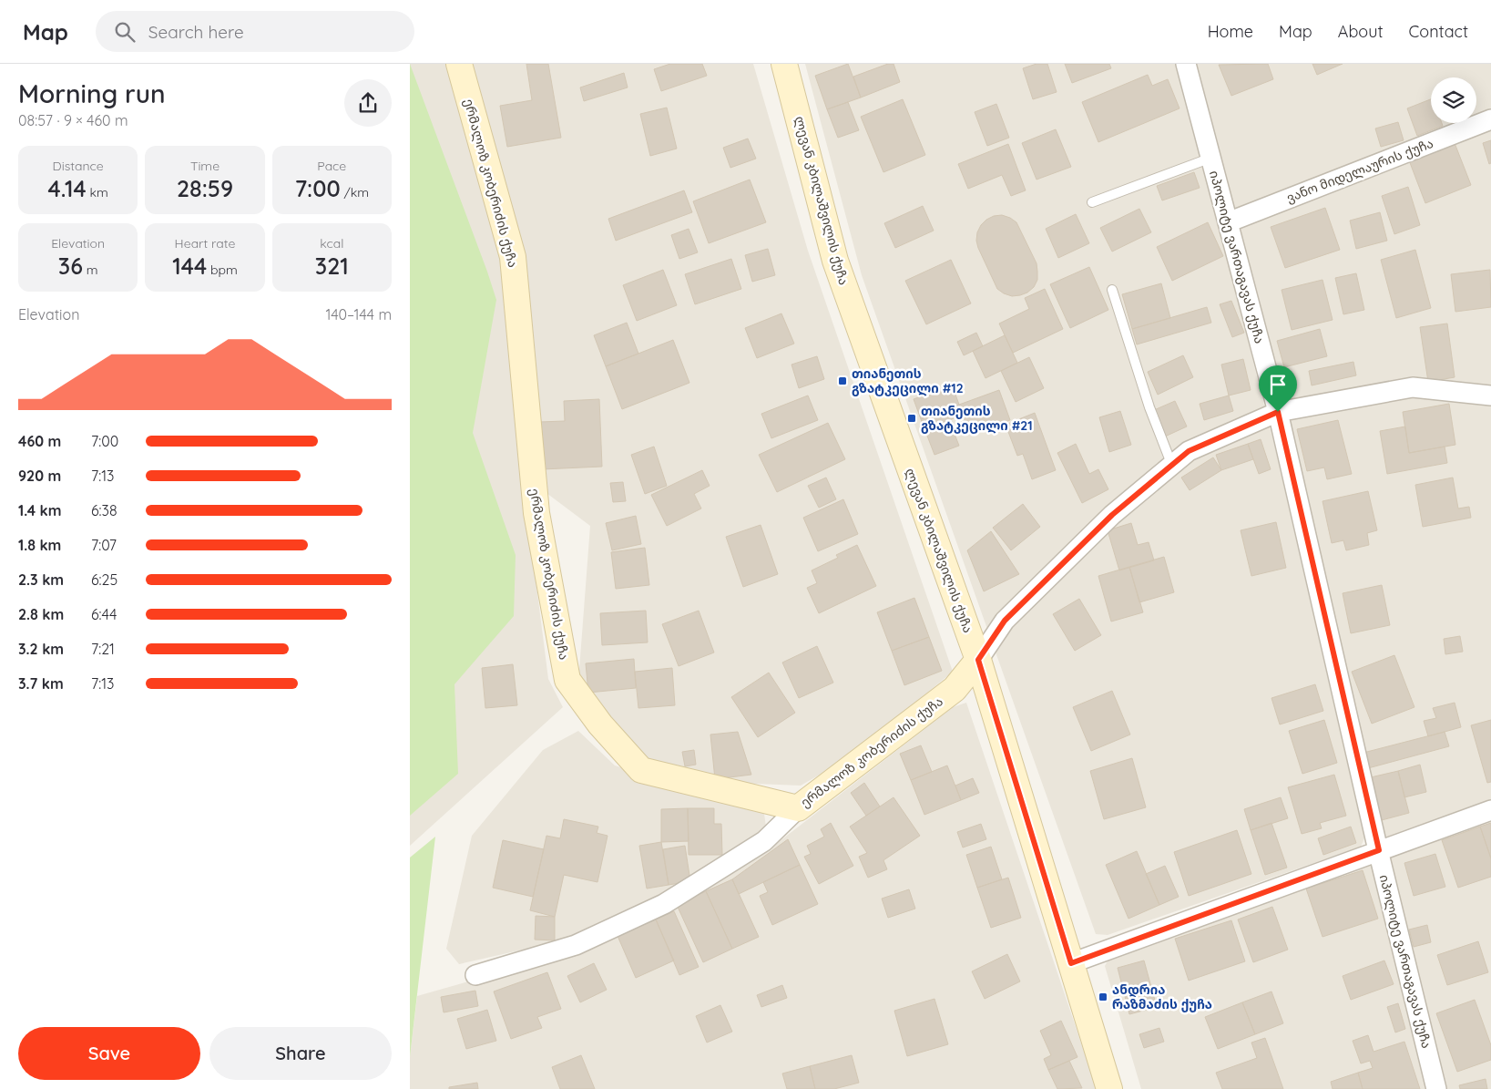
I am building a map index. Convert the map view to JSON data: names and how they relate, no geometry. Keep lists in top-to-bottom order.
{
  "streets": {
    "street": [
      "ვანო მიდელაურის ქუჩა",
      "ერმალოზ კობერიძის ქუჩა",
      "ლევან კბილაშვილის ქუჩა",
      "იპოლიტე ვართაგავას ქუჩა"
    ]
  },
  "crossings": [
    ["ვანო მიდელაურის ქუჩა", "იპოლიტე ვართაგავას ქუჩა"],
    ["ერმალოზ კობერიძის ქუჩა", "ლევან კბილაშვილის ქუჩა"],
    ["ერმალოზ კობერიძის ქუჩა", "იპოლიტე ვართაგავას ქუჩა"]
  ],
  "places": {
    "transit": ["თიანეთის გზატკეცილი #12", "თიანეთის გზატკეცილი #21", "ანდრია რაზმაძის ქუჩა"]
  },
  "page": {
    "header": "Map",
    "search": "Search here",
    "nav": [
      "Home",
      "Map",
      "About",
      "Contact"
    ],
    "heading": ["Morning run", "08:57 · 9 × 460 m"],
    "stats": [
      ["Distance", "4.14 km"],
      ["Time", "28:59"],
      ["Pace", "7:00 /km"],
      ["Elevation", "36 m"],
      ["Heart rate", "144 bpm"],
      ["kcal", "321"]
    ],
    "chart": ["Elevation", "140–144 m"],
    "list": [
      {
        "name": "460 m",
        "note": "7:00"
      },
      {
        "name": "920 m",
        "note": "7:13"
      },
      {
        "name": "1.4 km",
        "note": "6:38"
      },
      {
        "name": "1.8 km",
        "note": "7:07"
      },
      {
        "name": "2.3 km",
        "note": "6:25"
      },
      {
        "name": "2.8 km",
        "note": "6:44"
      },
      {
        "name": "3.2 km",
        "note": "7:21"
      },
      {
        "name": "3.7 km",
        "note": "7:13"
      }
    ],
    "buttons": ["Save", "Share"]
  }
}
